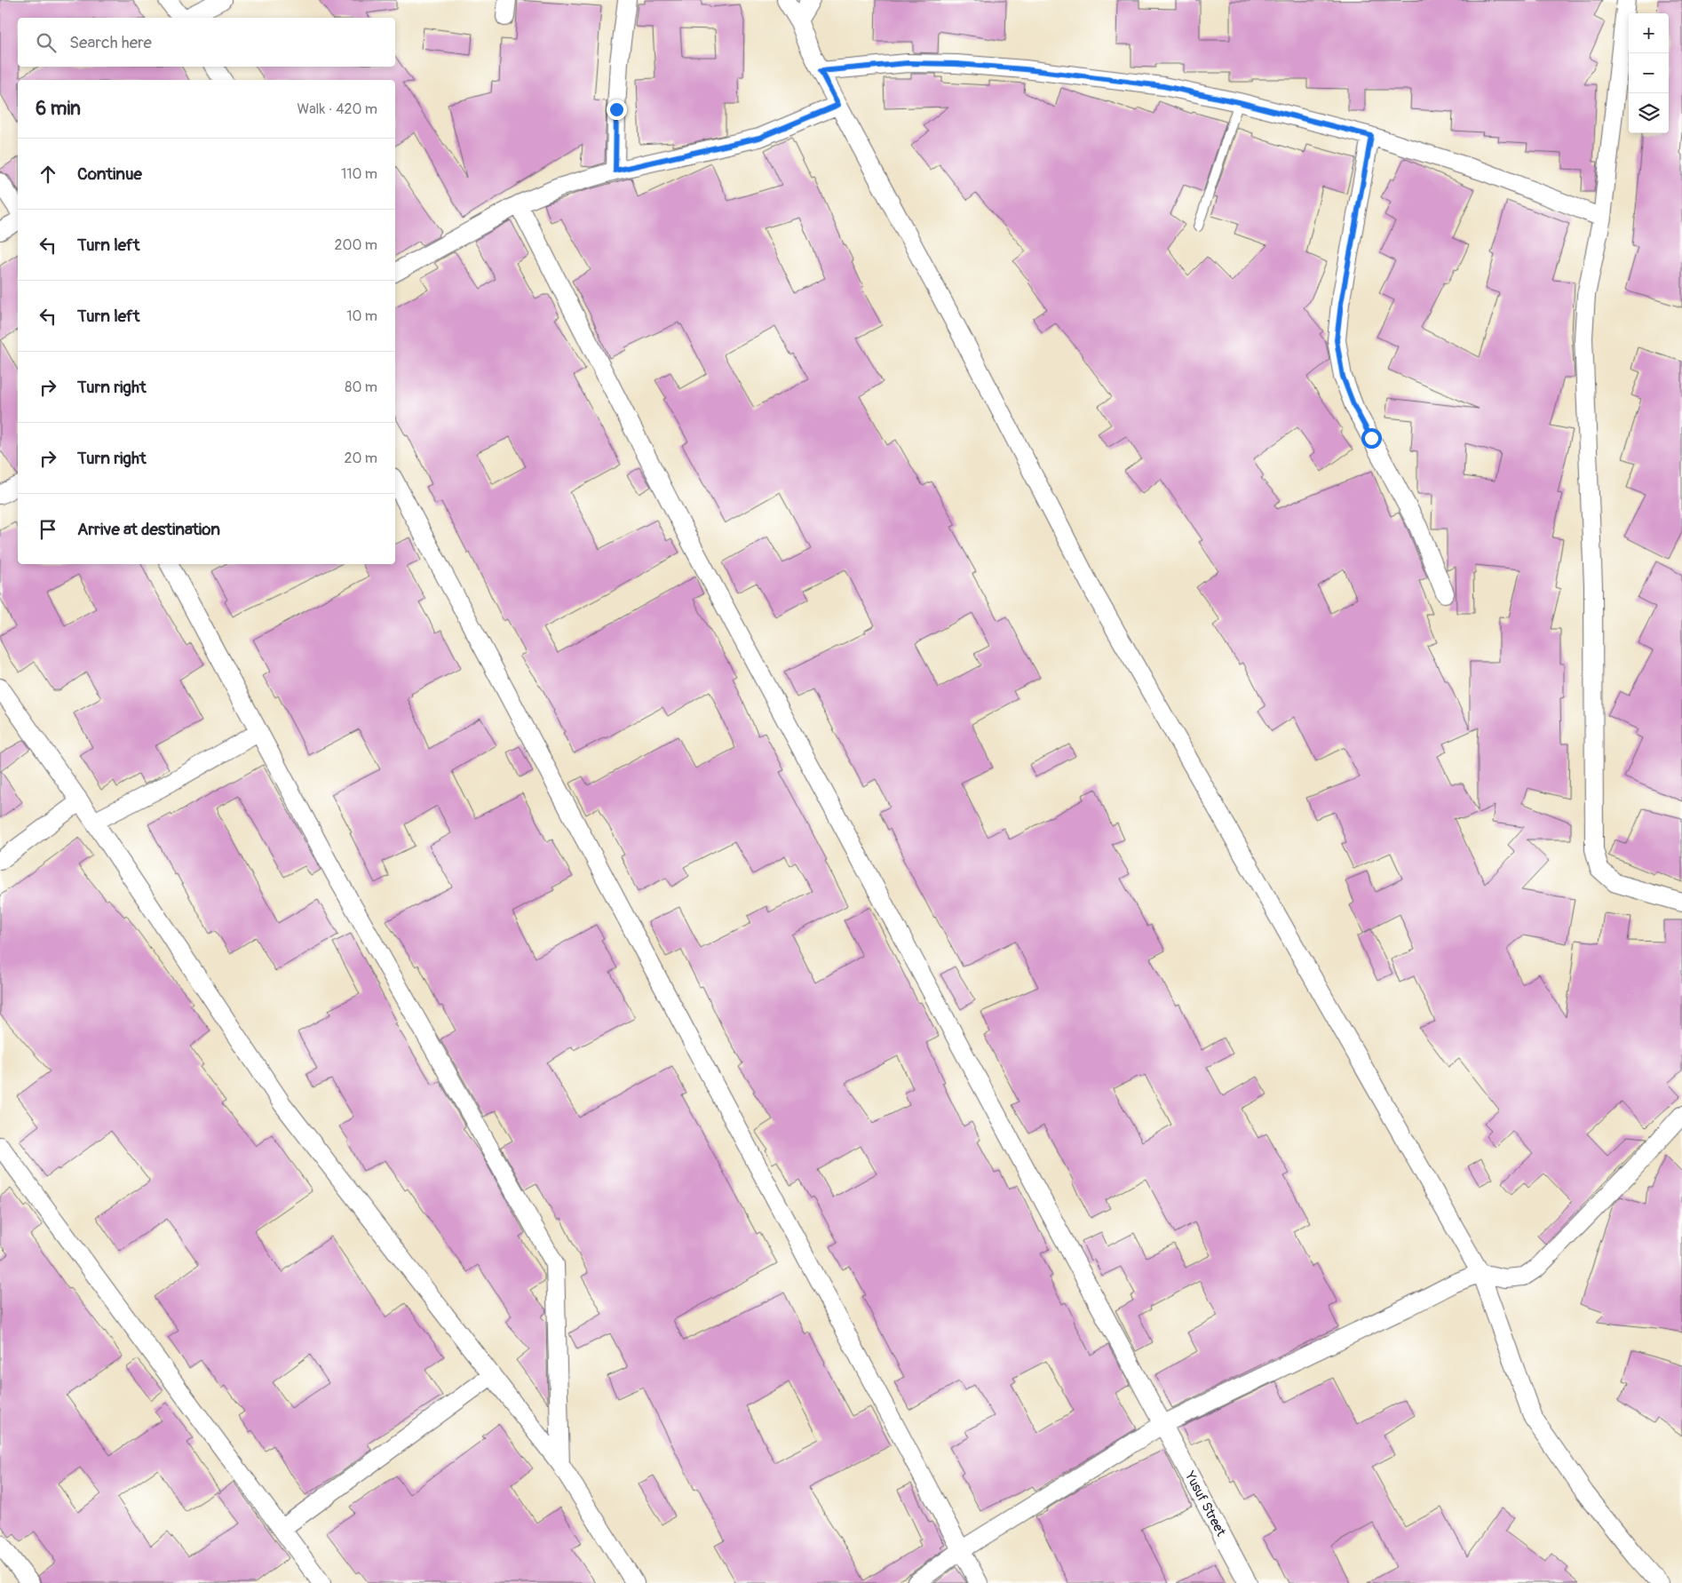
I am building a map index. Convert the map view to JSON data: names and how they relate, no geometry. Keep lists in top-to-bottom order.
{
  "streets": {
    "street": ["Yusuf Street"]
  },
  "page": {
    "map_buttons": ["+", "−"],
    "search": "Search here",
    "heading": ["6 min", "Walk · 420 m"],
    "list": [
      ["Continue", "110 m"],
      ["Turn left", "200 m"],
      ["Turn left", "10 m"],
      ["Turn right", "80 m"],
      ["Turn right", "20 m"],
      "Arrive at destination"
    ]
  }
}
